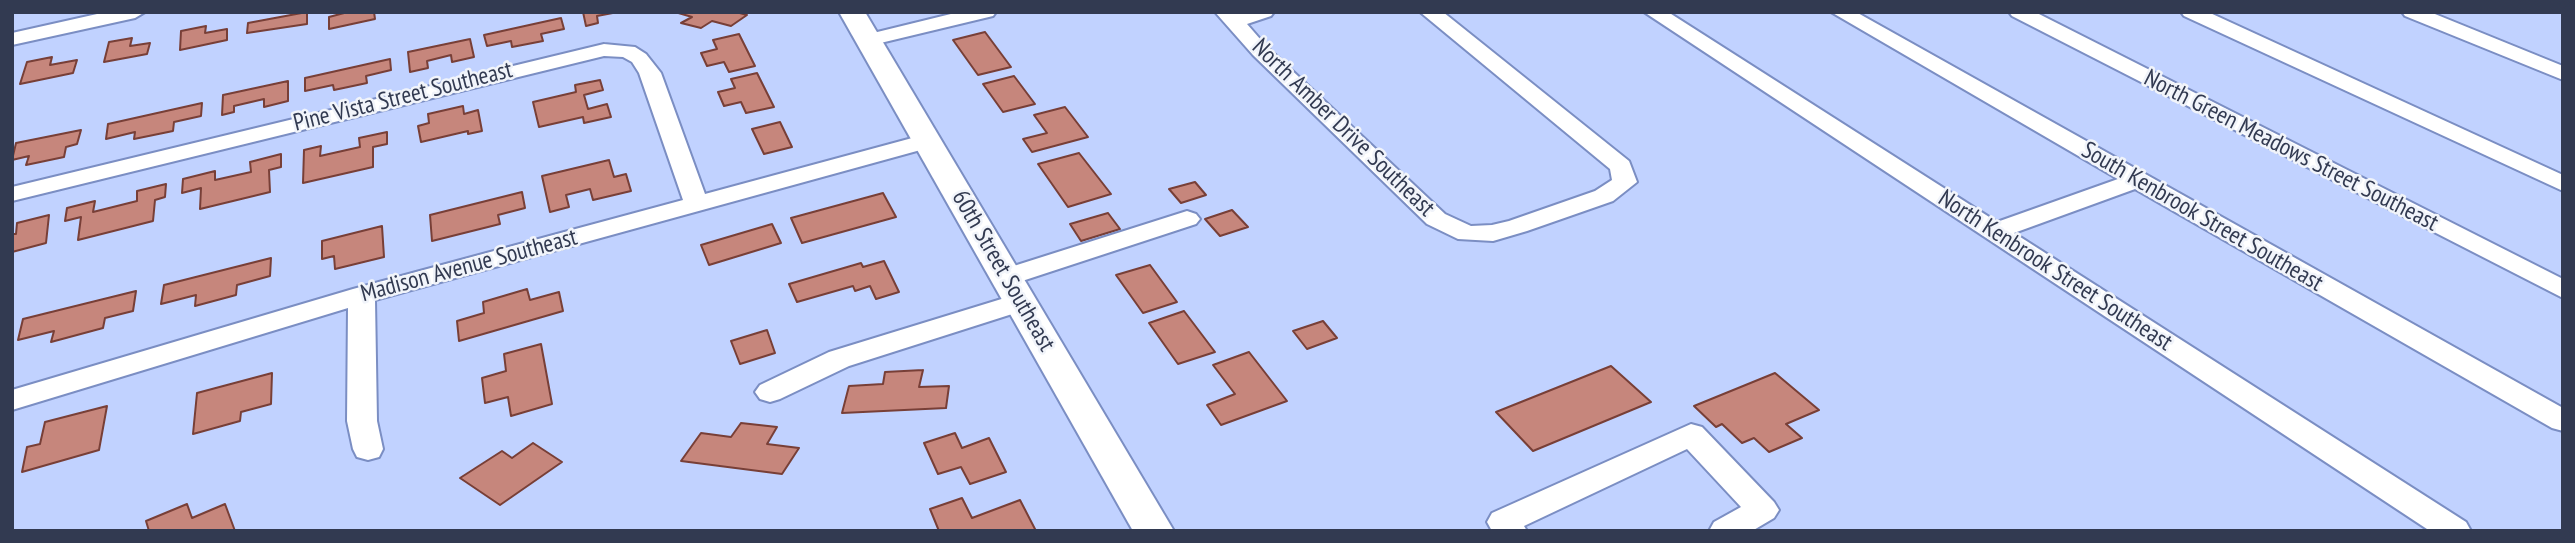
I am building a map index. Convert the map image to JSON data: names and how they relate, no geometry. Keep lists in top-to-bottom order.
{
  "streets": {
    "main road": ["60th Street Southeast"],
    "street": [
      "Pine Vista Street Southeast",
      "North Amber Drive Southeast",
      "North Green Meadows Street Southeast",
      "South Kenbrook Street Southeast",
      "Madison Avenue Southeast",
      "North Kenbrook Street Southeast"
    ]
  },
  "crossings": [
    ["Pine Vista Street Southeast", "Madison Avenue Southeast"],
    ["Madison Avenue Southeast", "60th Street Southeast"]
  ]
}
